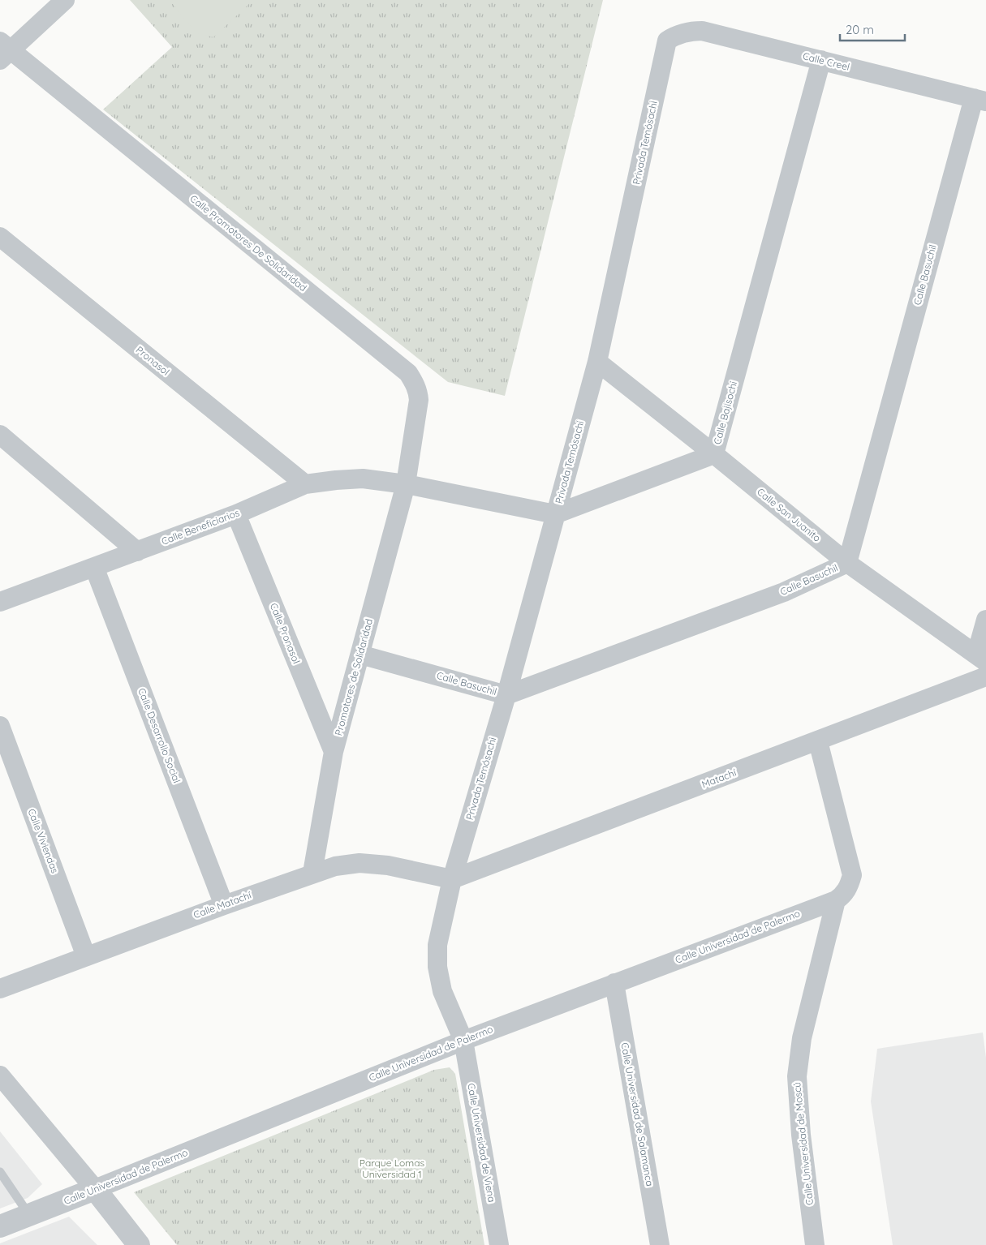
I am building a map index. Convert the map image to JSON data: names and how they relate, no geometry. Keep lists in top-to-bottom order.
{
  "streets": {
    "street": [
      "Calle Creel",
      "Privada Temósachi",
      "Calle Promotores De Solidaridad",
      "Calle Basuchil",
      "Pronasol",
      "Calle Bajisochi",
      "Calle San Juanito",
      "Calle Beneficiarios",
      "Calle Pronasol",
      "Promotores de Solidaridad",
      "Calle Desarrollo Social",
      "Matachí",
      "Calle Viviendas",
      "Calle Matachí",
      "Calle Universidad de Palermo",
      "Calle Universidad de Salamanca",
      "Calle Universidad de Viena",
      "Calle Universidad de Moscú"
    ]
  },
  "crossings": [
    ["Calle Creel", "Privada Temósachi"],
    ["Calle Creel", "Calle Basuchil"],
    ["Calle Creel", "Calle Bajisochi"],
    ["Privada Temósachi", "Calle Basuchil"],
    ["Privada Temósachi", "Calle Bajisochi"],
    ["Privada Temósachi", "Calle San Juanito"],
    ["Privada Temósachi", "Matachí"],
    ["Privada Temósachi", "Calle Matachí"],
    ["Privada Temósachi", "Calle Universidad de Palermo"],
    ["Privada Temósachi", "Calle Universidad de Viena"],
    ["Calle Promotores De Solidaridad", "Calle Beneficiarios"],
    ["Calle Promotores De Solidaridad", "Promotores de Solidaridad"],
    ["Calle Basuchil", "Calle San Juanito"],
    ["Calle Basuchil", "Promotores de Solidaridad"],
    ["Pronasol", "Calle Beneficiarios"],
    ["Calle Bajisochi", "Calle San Juanito"],
    ["Calle Beneficiarios", "Calle Pronasol"],
    ["Calle Beneficiarios", "Promotores de Solidaridad"],
    ["Calle Beneficiarios", "Calle Desarrollo Social"],
    ["Calle Pronasol", "Promotores de Solidaridad"],
    ["Promotores de Solidaridad", "Calle Matachí"],
    ["Calle Desarrollo Social", "Calle Matachí"],
    ["Matachí", "Calle Matachí"],
    ["Matachí", "Calle Universidad de Palermo"],
    ["Calle Viviendas", "Calle Matachí"],
    ["Calle Universidad de Palermo", "Calle Universidad de Salamanca"],
    ["Calle Universidad de Palermo", "Calle Universidad de Viena"],
    ["Calle Universidad de Palermo", "Calle Universidad de Moscú"]
  ],
  "parks": ["Parque Lomas Universidad 1"],
  "scale_bar": "20 m"
}
